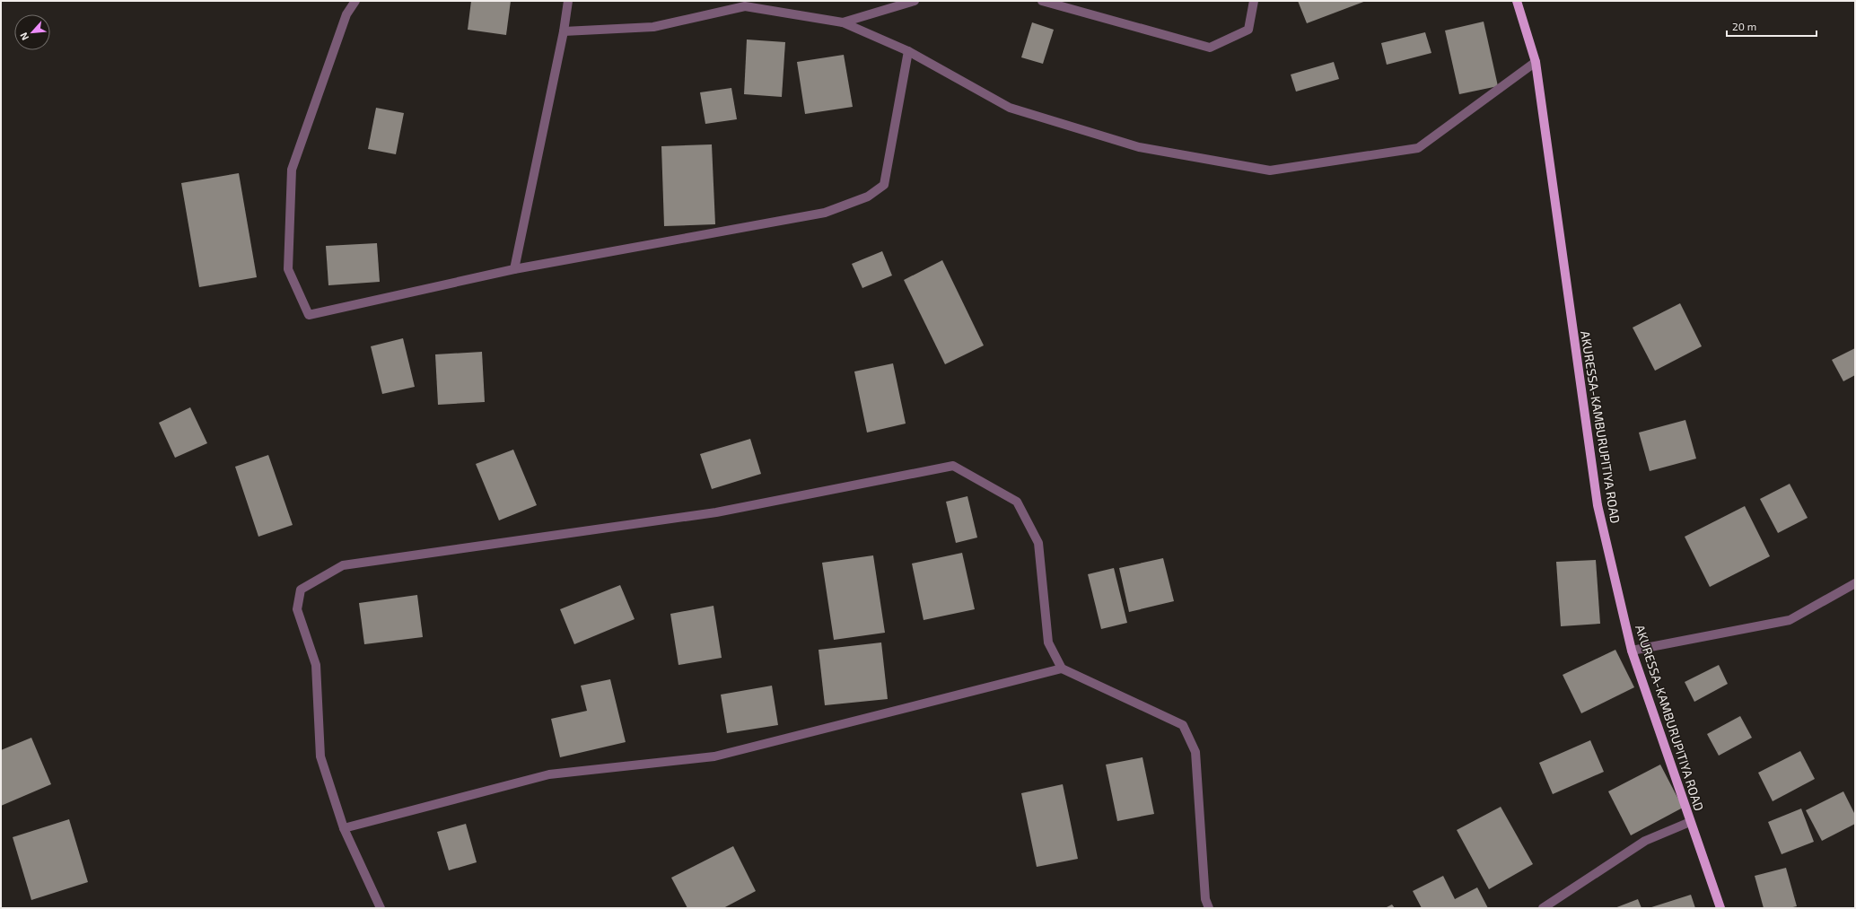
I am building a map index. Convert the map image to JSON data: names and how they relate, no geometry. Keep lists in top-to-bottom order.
{
  "streets": {
    "main road": ["AKURESSA-KAMBURUPITIYA ROAD"]
  },
  "scale_bar": "20 m",
  "north": "bottom left"
}
